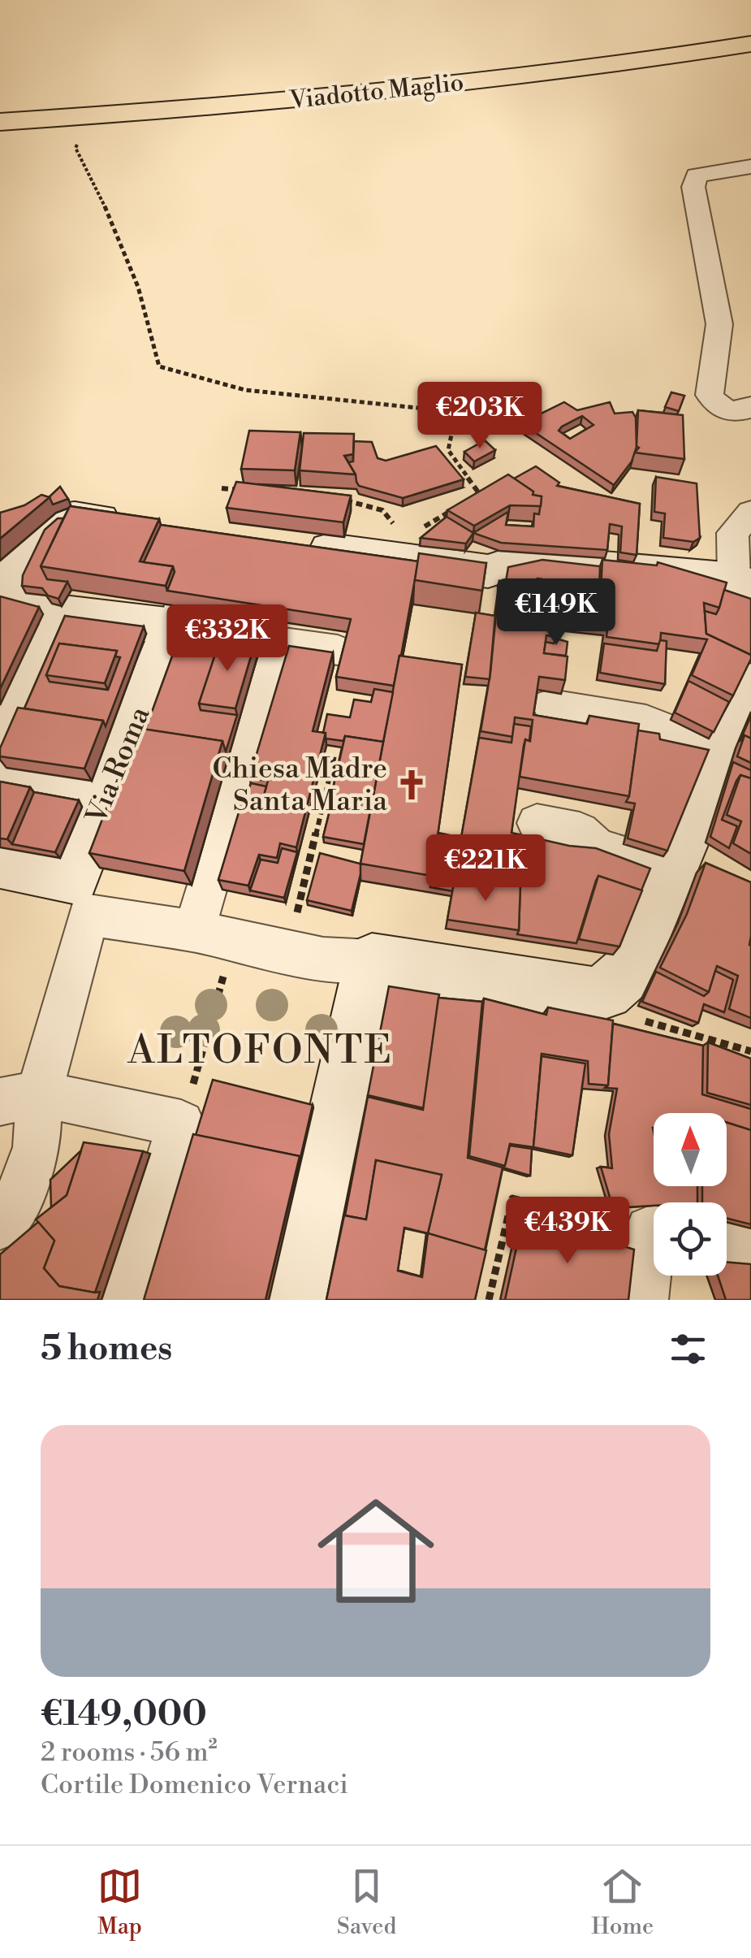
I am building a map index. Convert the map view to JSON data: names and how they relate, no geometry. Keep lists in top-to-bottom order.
{
  "streets": {
    "main road": ["Viadotto Maglio", "Via Roma"]
  },
  "districts": ["ALTOFONTE"],
  "places": {
    "church": ["Chiesa Madre Santa Maria"]
  },
  "north": "top",
  "page": {
    "price": [
      "€203K",
      "€149K",
      "€332K",
      "€221K",
      "€439K"
    ],
    "heading": "5 homes",
    "list": [
      {
        "name": "€149,000",
        "note": "2 rooms · 56 m² · Cortile Domenico Vernaci"
      }
    ],
    "tabs": ["Map", "Saved", "Home"]
  }
}
